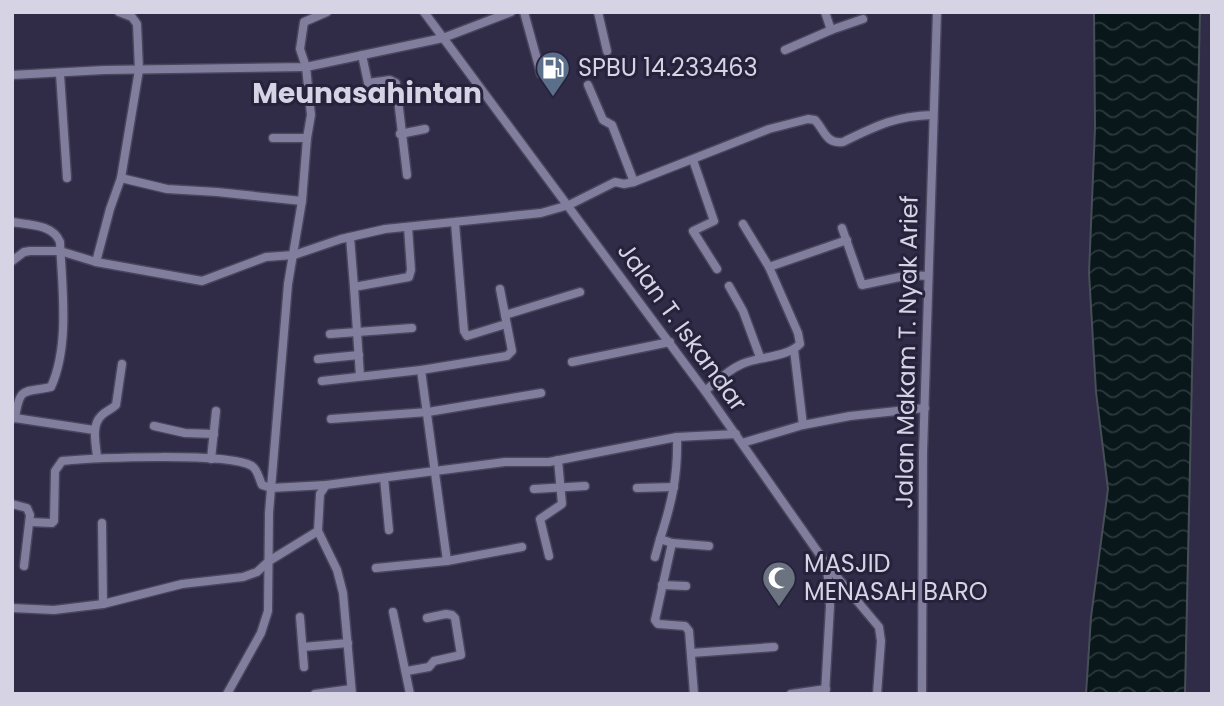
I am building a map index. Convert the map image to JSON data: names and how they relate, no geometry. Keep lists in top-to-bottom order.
{
  "streets": {
    "street": ["Jalan T. Iskandar", "Jalan Makam T. Nyak Arief"]
  },
  "districts": ["Meunasahintan"],
  "places": {
    "fuel station": ["SPBU 14.233463"],
    "mosque": ["MASJID MENASAH BARO"]
  }
}
